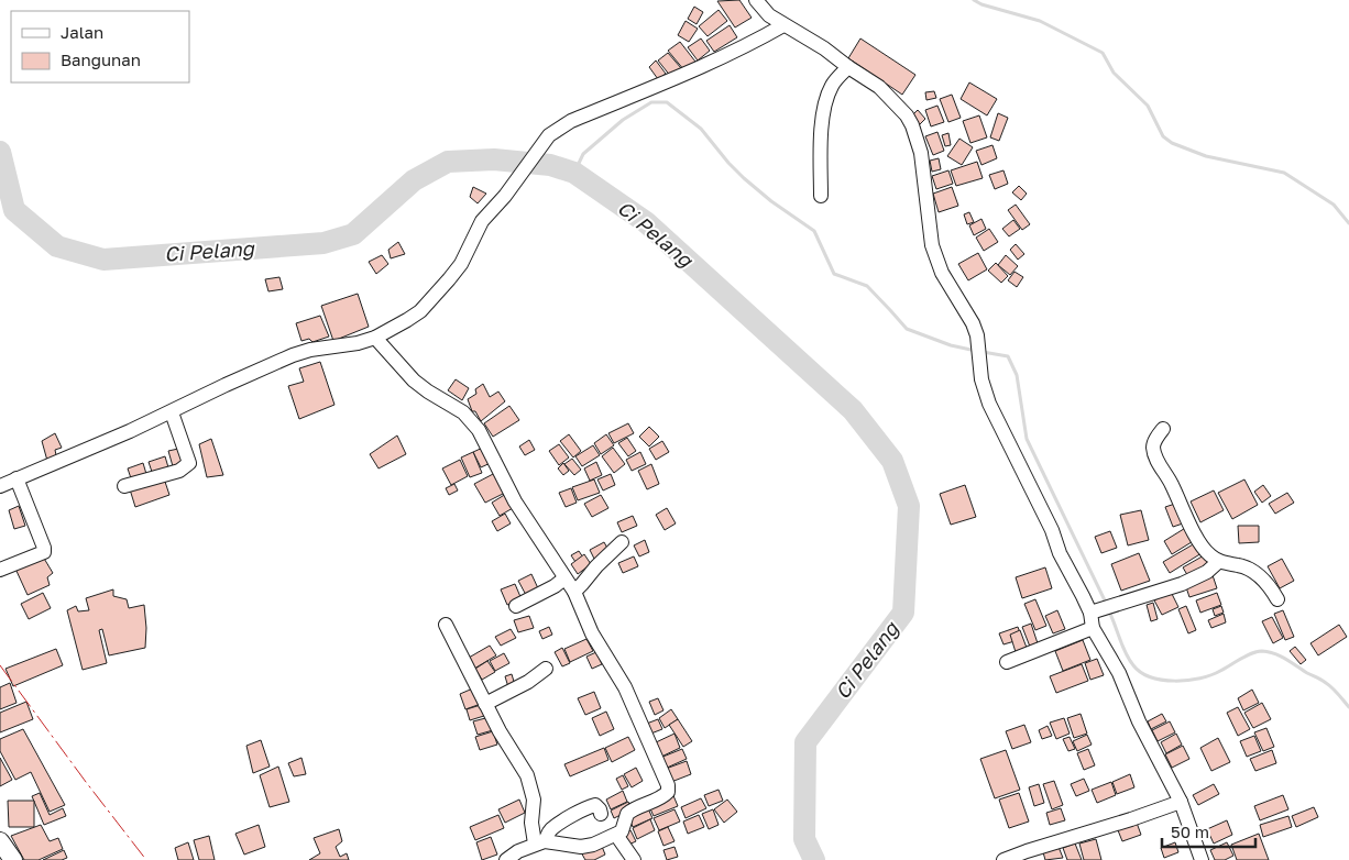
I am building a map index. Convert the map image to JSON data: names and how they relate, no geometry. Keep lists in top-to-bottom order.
{
  "water": ["Ci Pelang"],
  "legend": ["Jalan", "Bangunan"],
  "scale_bar": "50 m"
}
